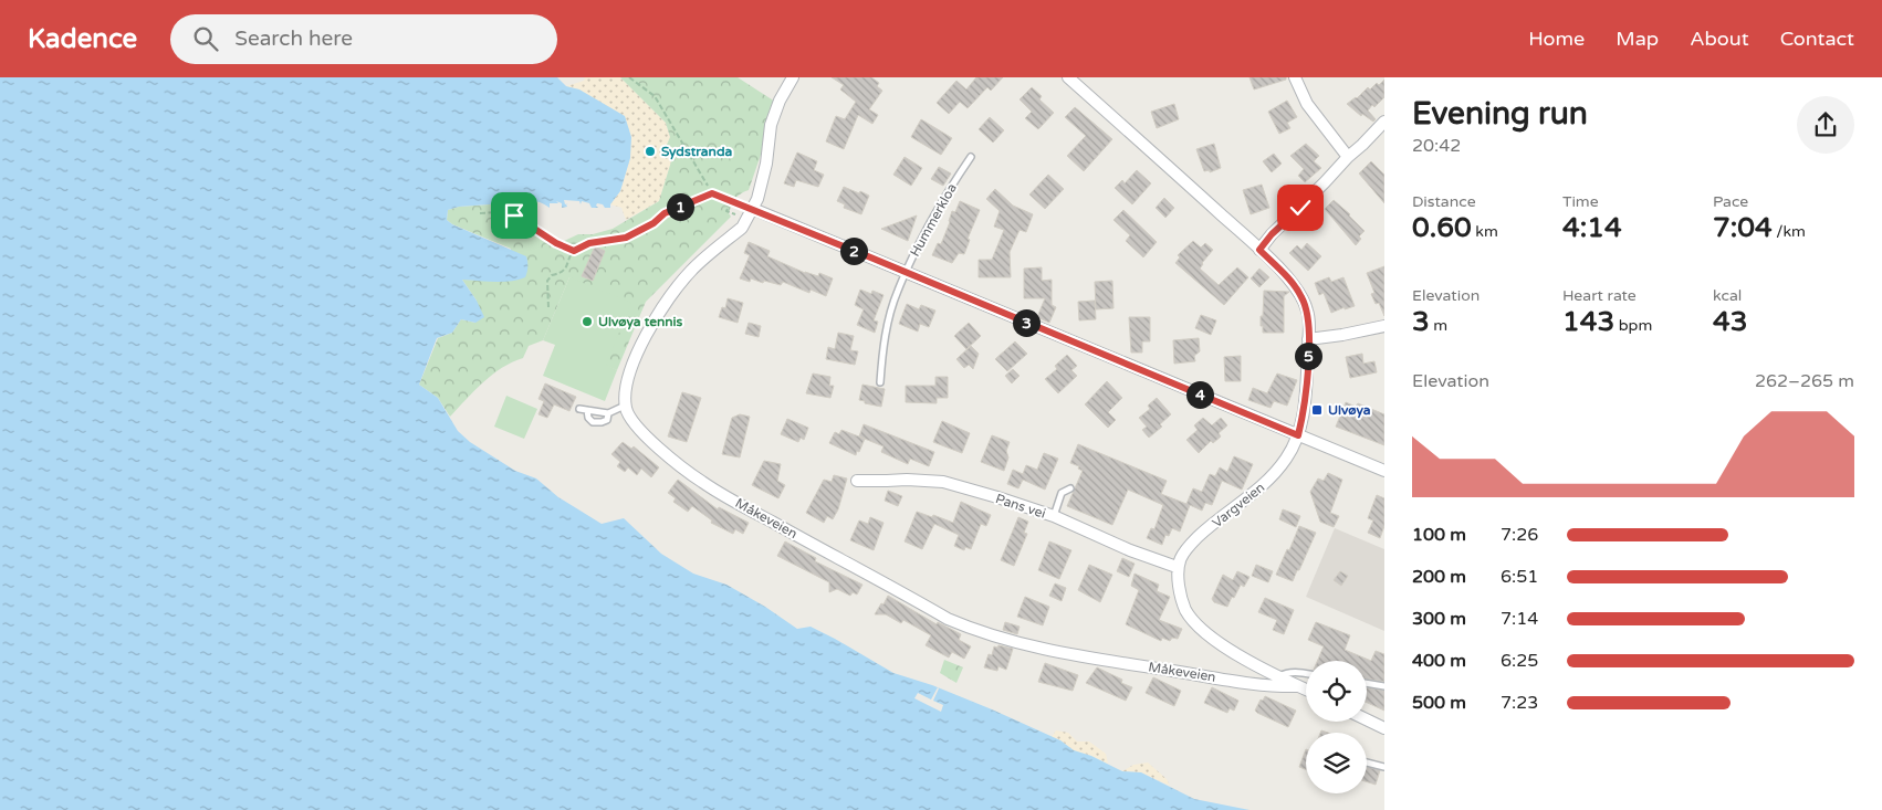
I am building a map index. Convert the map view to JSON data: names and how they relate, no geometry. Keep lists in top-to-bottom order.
{
  "streets": {
    "street": ["Vargveien", "Pans vei", "Måkeveien"],
    "lane": ["Hummerkloa"]
  },
  "crossings": [
    ["Vargveien", "Pans vei"]
  ],
  "places": {
    "other": ["Sydstranda", "Ulvøya tennis"],
    "transit": ["Ulvøya"]
  },
  "page": {
    "header": "Kadence",
    "search": "Search here",
    "nav": [
      "Home",
      "Map",
      "About",
      "Contact"
    ],
    "heading": ["Evening run", "20:42"],
    "stats": [
      ["Distance", "0.60 km"],
      ["Time", "4:14"],
      ["Pace", "7:04 /km"],
      ["Elevation", "3 m"],
      ["Heart rate", "143 bpm"],
      ["kcal", "43"]
    ],
    "pins": [
      "1",
      "2",
      "3",
      "5",
      "4"
    ],
    "chart": ["Elevation", "262–265 m"],
    "list": [
      {
        "name": "100 m",
        "note": "7:26"
      },
      {
        "name": "200 m",
        "note": "6:51"
      },
      {
        "name": "300 m",
        "note": "7:14"
      },
      {
        "name": "400 m",
        "note": "6:25"
      },
      {
        "name": "500 m",
        "note": "7:23"
      }
    ]
  }
}
